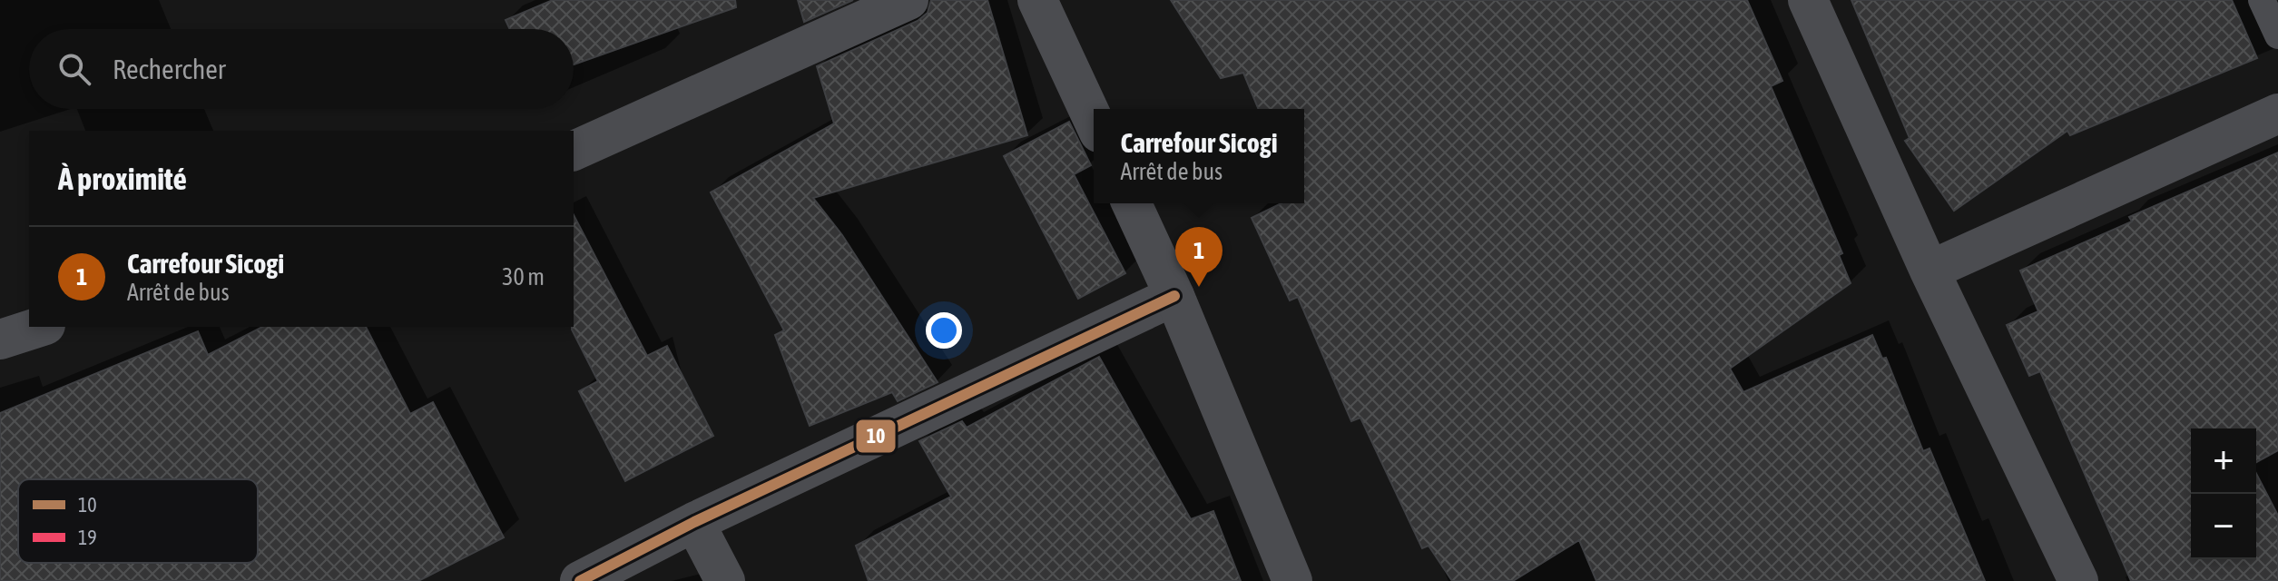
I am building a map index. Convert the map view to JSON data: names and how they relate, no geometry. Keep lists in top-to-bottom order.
{
  "lines": ["transit line 10"],
  "legend": ["10", "19"],
  "page": {
    "search": "Rechercher",
    "popup": ["Carrefour Sicogi", "Arrêt de bus"],
    "heading": "À proximité",
    "list": [
      {
        "mark": "1",
        "name": "Carrefour Sicogi",
        "note": "Arrêt de bus",
        "value": "30 m"
      }
    ],
    "pins": "1",
    "map_buttons": ["+", "−"]
  }
}
